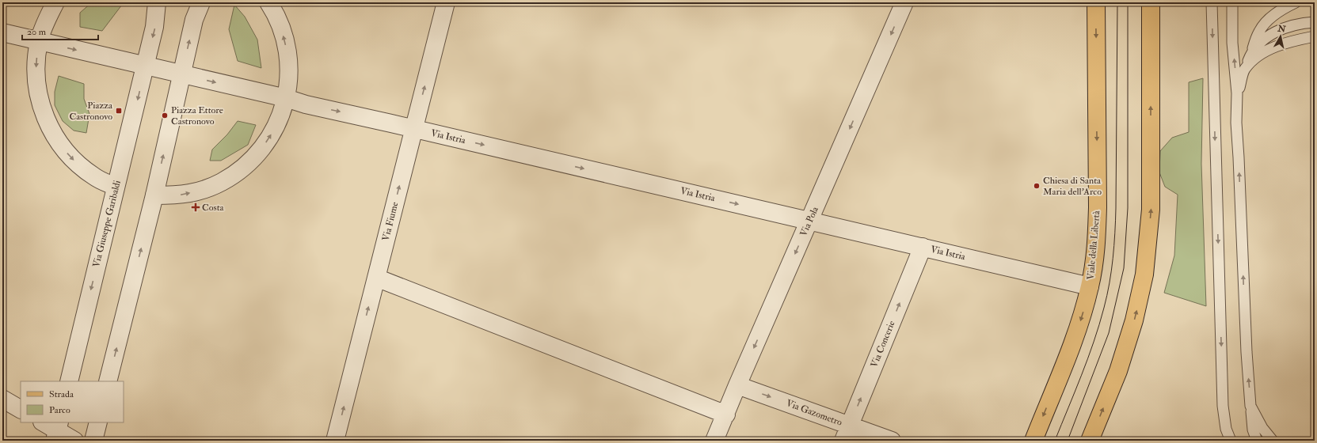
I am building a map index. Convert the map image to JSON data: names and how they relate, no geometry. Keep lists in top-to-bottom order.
{
  "streets": {
    "main road": ["Viale della Libertà"],
    "street": [
      "Via Istria",
      "Via Fiume",
      "Via Pola",
      "Via Giuseppe Garibaldi",
      "Via Concerie",
      "Via Gazometro"
    ]
  },
  "crossings": [
    ["Via Istria", "Via Fiume"],
    ["Via Istria", "Via Pola"],
    ["Via Istria", "Via Giuseppe Garibaldi"],
    ["Via Istria", "Viale della Libertà"],
    ["Via Istria", "Via Concerie"],
    ["Via Pola", "Via Gazometro"],
    ["Via Concerie", "Via Gazometro"]
  ],
  "one_way": [
    "Via Istria",
    "Via Fiume",
    "Via Pola",
    "Via Concerie",
    "Via Gazometro"
  ],
  "places": {
    "transit": ["Piazza Castronovo"],
    "other": ["Piazza Ettore Castronovo", "Chiesa di Santa Maria dell'Arco"],
    "health": ["Costa"]
  },
  "legend": ["Strada", "Parco"],
  "scale_bar": "20 m",
  "north": "top"
}
